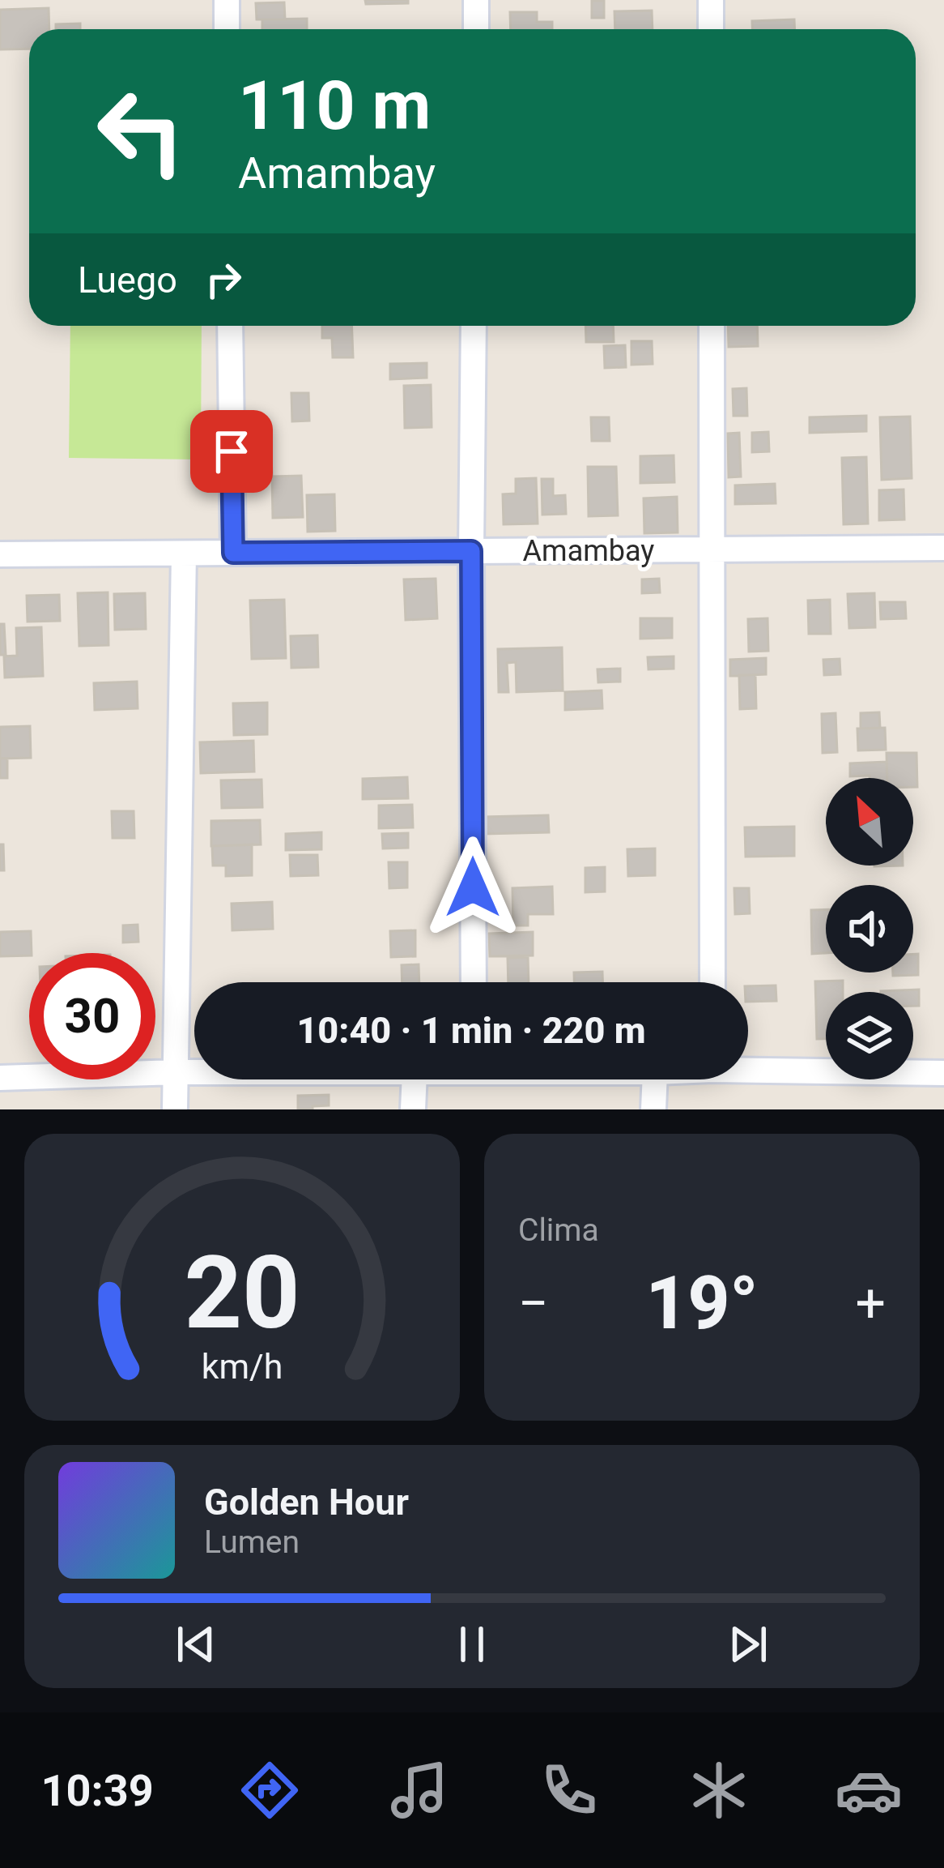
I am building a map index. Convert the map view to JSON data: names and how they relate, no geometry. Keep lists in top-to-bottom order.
{
  "streets": {
    "street": ["Amambay"]
  },
  "north": "top left",
  "page": {
    "turn": ["110 m", "Amambay"],
    "then": "Luego",
    "limit": "30",
    "trip": "10:40 · 1 min · 220 m",
    "tile": "Clima",
    "heat": ["−", "19°", "+"],
    "song": ["Golden Hour", "Lumen"],
    "tabs": "10:39",
    "gauge": ["20", "km/h"]
  }
}
